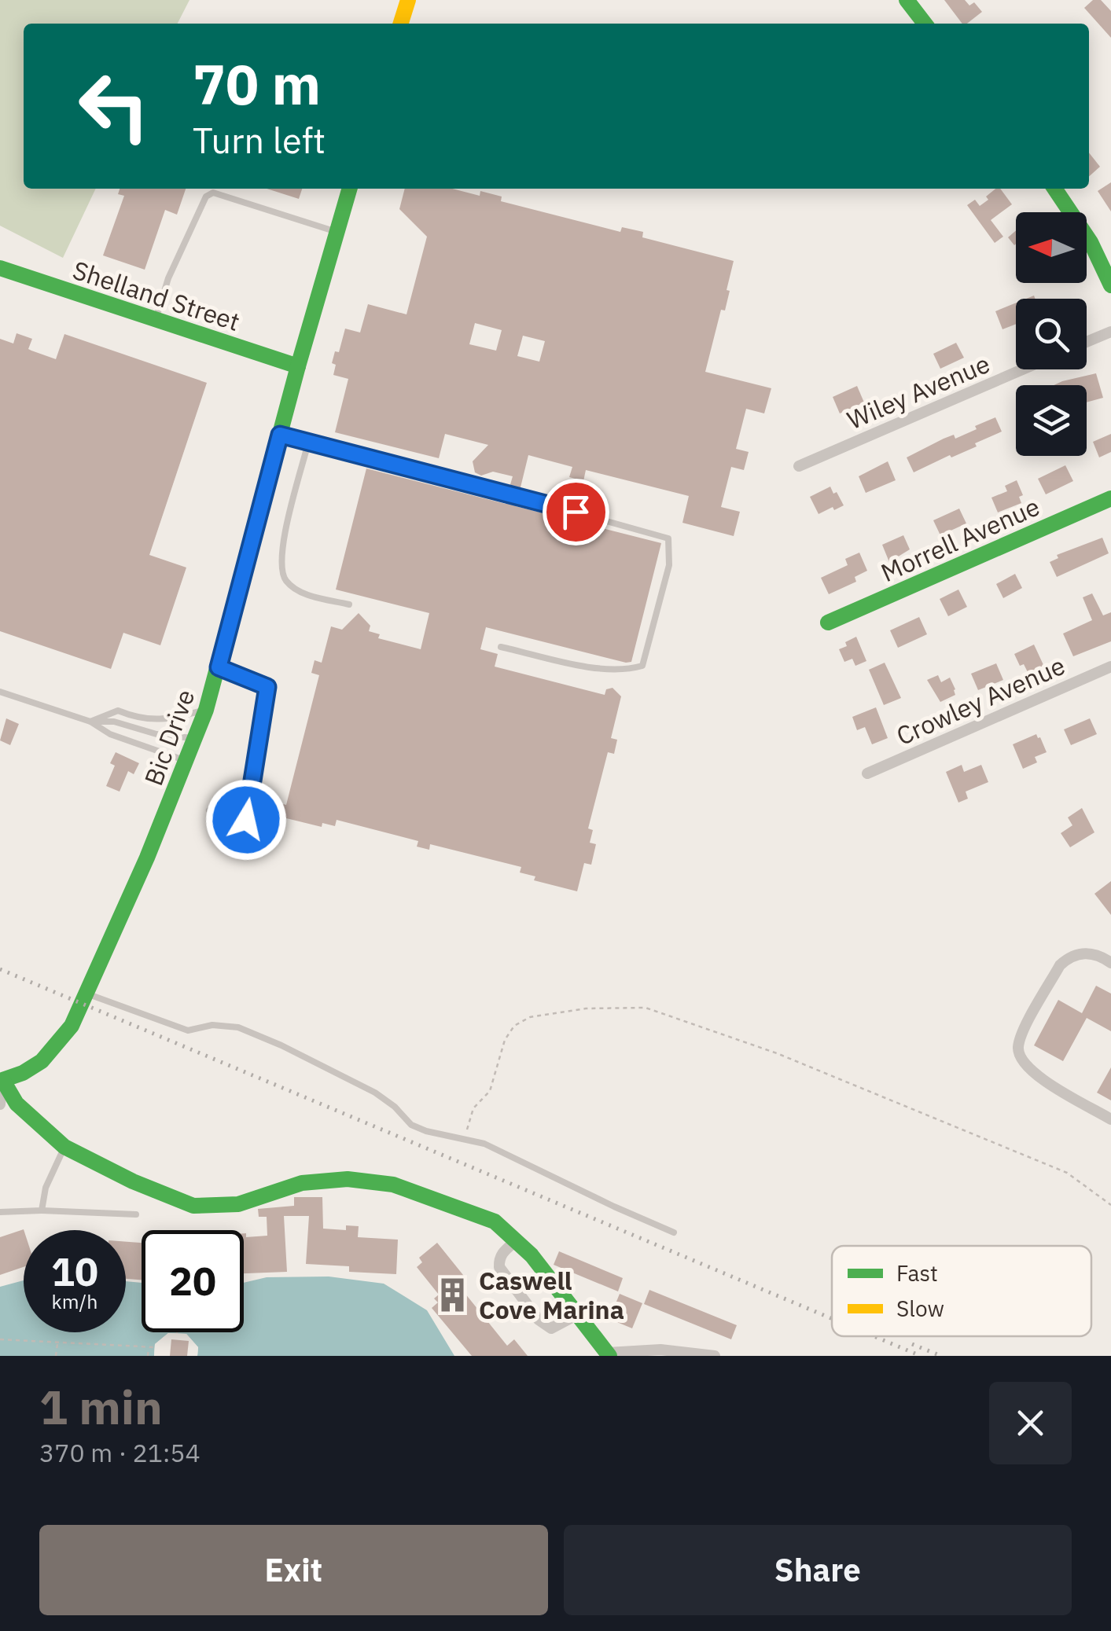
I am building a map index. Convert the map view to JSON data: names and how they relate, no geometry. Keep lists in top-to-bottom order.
{
  "streets": {
    "street": [
      "Shelland Street",
      "Wiley Avenue",
      "Morrell Avenue",
      "Crowley Avenue",
      "Bic Drive"
    ]
  },
  "crossings": [
    ["Shelland Street", "Bic Drive"]
  ],
  "places": {
    "building": ["Caswell Cove Marina"]
  },
  "legend": ["Fast", "Slow"],
  "north": "left",
  "page": {
    "turn": ["70 m", "Turn left"],
    "speed": "10 km/h",
    "limit": "20",
    "heading": ["1 min", "370 m · 21:54"],
    "buttons": ["Exit", "Share"]
  }
}
